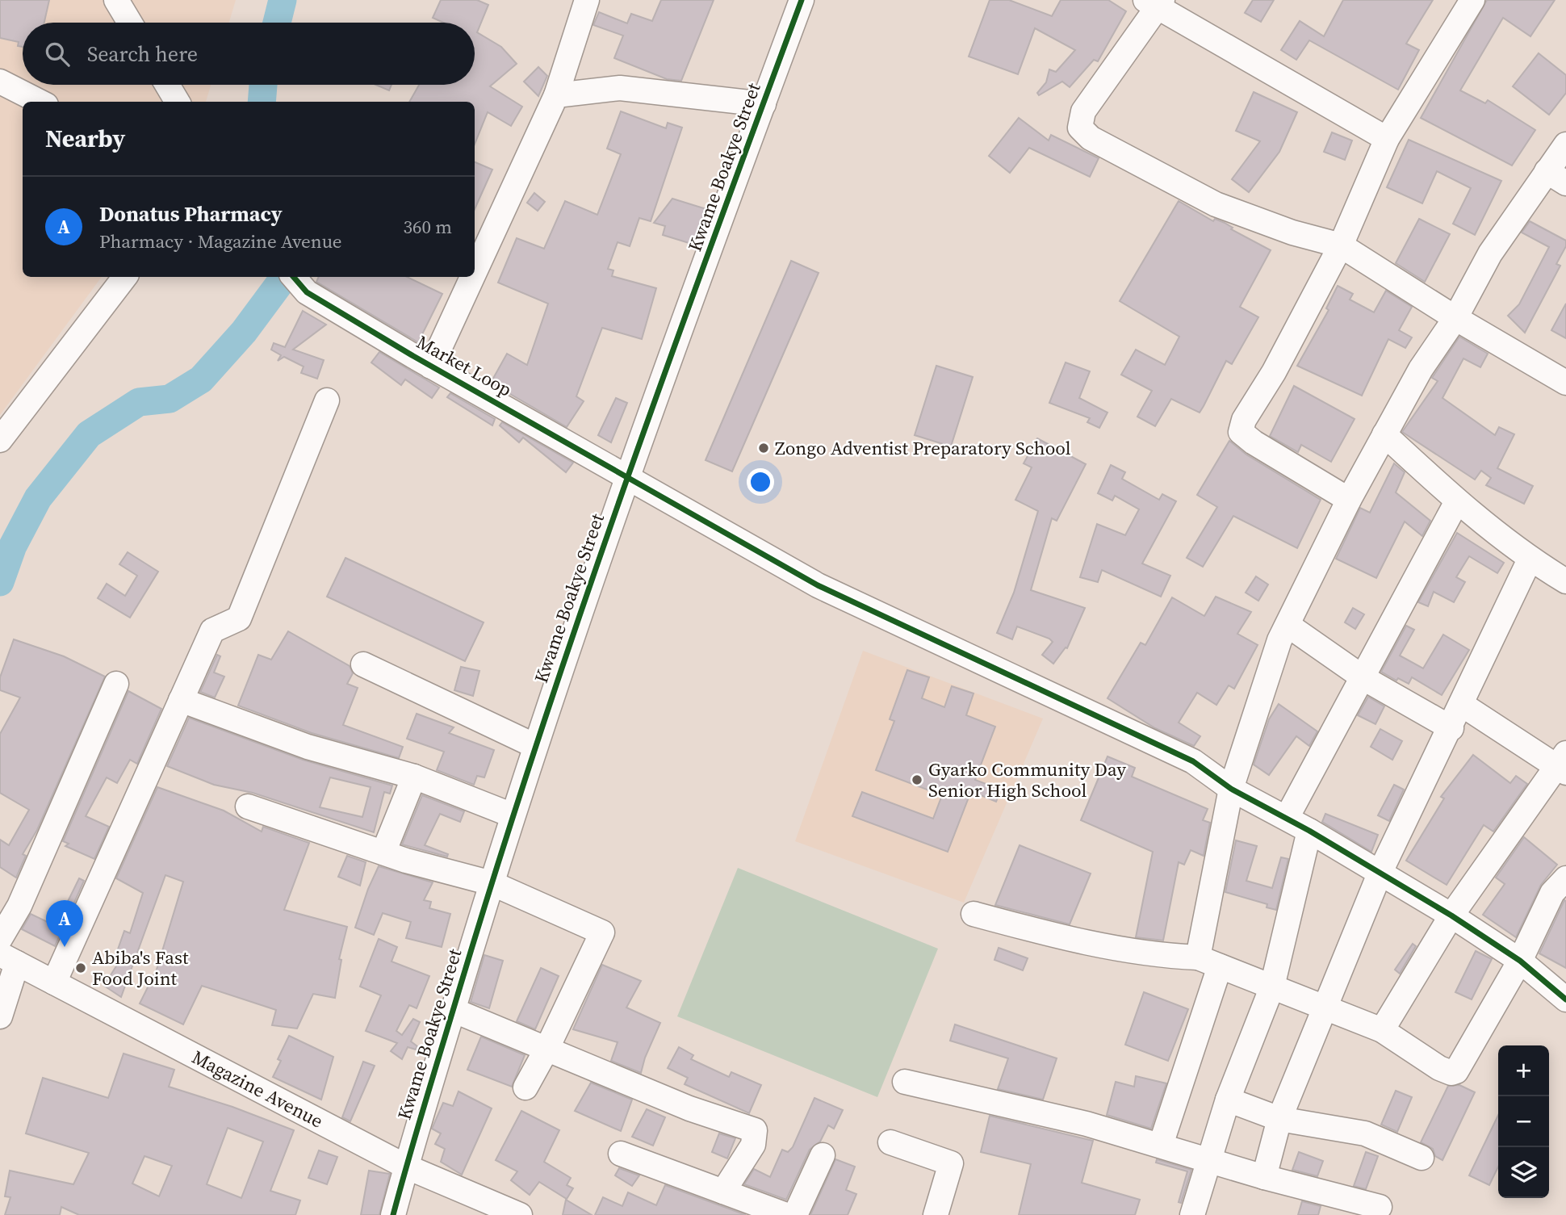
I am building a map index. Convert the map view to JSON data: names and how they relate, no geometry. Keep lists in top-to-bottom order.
{
  "streets": {
    "street": ["Kwame Boakye Street", "Market Loop", "Magazine Avenue"]
  },
  "crossings": [
    ["Kwame Boakye Street", "Market Loop"],
    ["Kwame Boakye Street", "Magazine Avenue"]
  ],
  "places": ["Zongo Adventist Preparatory School", "Gyarko Community Day Senior High School", "Abiba's Fast Food Joint"],
  "page": {
    "search": "Search here",
    "heading": "Nearby",
    "list": [
      {
        "mark": "A",
        "name": "Donatus Pharmacy",
        "note": "Pharmacy · Magazine Avenue",
        "value": "360 m"
      }
    ],
    "pins": "A",
    "map_buttons": ["+", "−"]
  }
}
